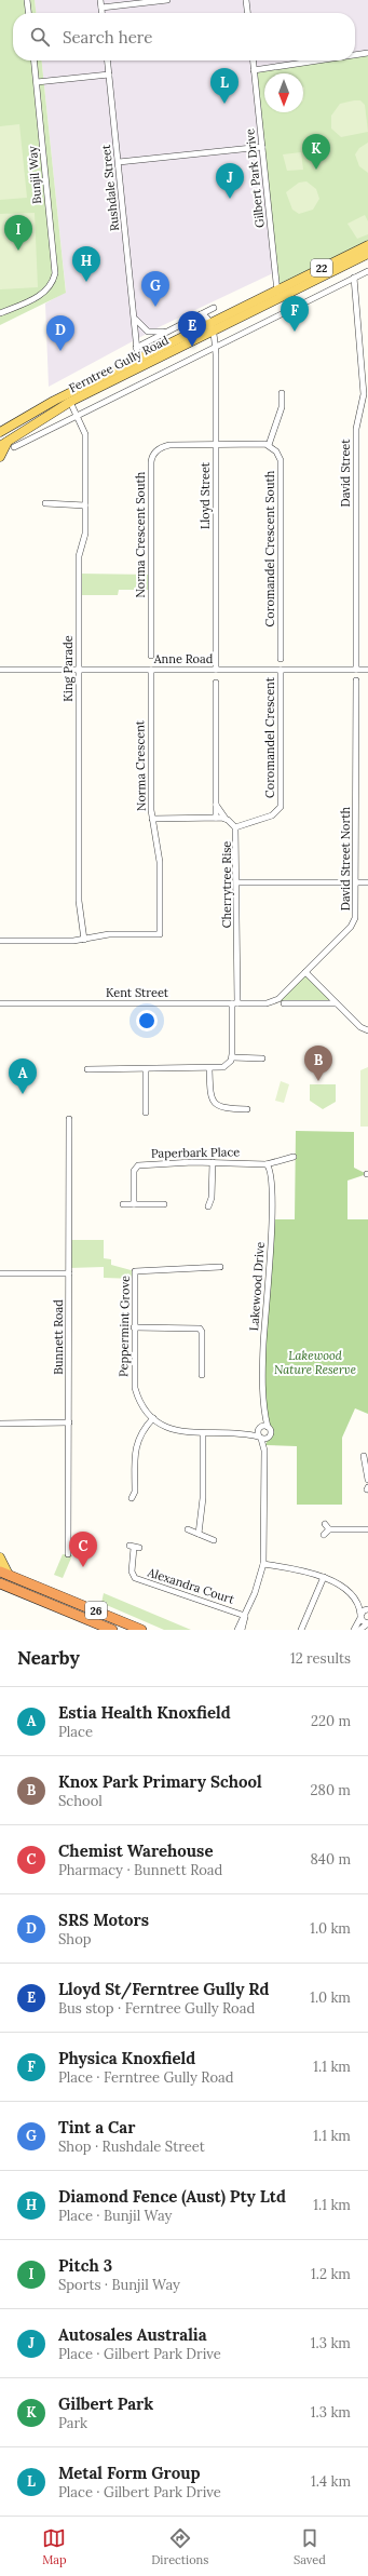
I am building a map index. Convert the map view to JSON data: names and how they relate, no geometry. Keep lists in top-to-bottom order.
{
  "streets": {
    "highway": ["26"],
    "main road": ["22", "Ferntree Gully Road"],
    "street": [
      "Bunjil Way",
      "Gilbert Park Drive",
      "Rushdale Street",
      "David Street",
      "Lloyd Street",
      "Norma Crescent South",
      "Coromandel Crescent South",
      "Anne Road",
      "King Parade",
      "Coromandel Crescent",
      "Norma Crescent",
      "David Street North",
      "Cherrytree Rise",
      "Kent Street",
      "Paperbark Place",
      "Lakewood Drive",
      "Peppermint Grove",
      "Bunnett Road",
      "Alexandra Court"
    ]
  },
  "crossings": [
    ["Gilbert Park Drive", "Ferntree Gully Road"],
    ["Rushdale Street", "Ferntree Gully Road"],
    ["Ferntree Gully Road", "Lloyd Street"],
    ["Ferntree Gully Road", "King Parade"],
    ["David Street", "Anne Road"],
    ["Lloyd Street", "Norma Crescent South"],
    ["Lloyd Street", "Anne Road"],
    ["Anne Road", "King Parade"],
    ["Anne Road", "Coromandel Crescent"],
    ["Anne Road", "Norma Crescent"],
    ["King Parade", "Norma Crescent"],
    ["Coromandel Crescent", "Cherrytree Rise"],
    ["David Street North", "Kent Street"],
    ["Cherrytree Rise", "Kent Street"],
    ["Paperbark Place", "Lakewood Drive"],
    ["Lakewood Drive", "Peppermint Grove"]
  ],
  "parks": ["Lakewood Nature Reserve"],
  "north": "bottom",
  "page": {
    "search": "Search here",
    "pins": [
      "L",
      "K",
      "J",
      "I",
      "H",
      "G",
      "F",
      "E",
      "D",
      "B",
      "A",
      "C"
    ],
    "heading": ["Nearby", "12 results"],
    "list": [
      {
        "mark": "A",
        "name": "Estia Health Knoxfield",
        "note": "Place",
        "value": "220 m"
      },
      {
        "mark": "B",
        "name": "Knox Park Primary School",
        "note": "School",
        "value": "280 m"
      },
      {
        "mark": "C",
        "name": "Chemist Warehouse",
        "note": "Pharmacy · Bunnett Road",
        "value": "840 m"
      },
      {
        "mark": "D",
        "name": "SRS Motors",
        "note": "Shop",
        "value": "1.0 km"
      },
      {
        "mark": "E",
        "name": "Lloyd St/Ferntree Gully Rd",
        "note": "Bus stop · Ferntree Gully Road",
        "value": "1.0 km"
      },
      {
        "mark": "F",
        "name": "Physica Knoxfield",
        "note": "Place · Ferntree Gully Road",
        "value": "1.1 km"
      },
      {
        "mark": "G",
        "name": "Tint a Car",
        "note": "Shop · Rushdale Street",
        "value": "1.1 km"
      },
      {
        "mark": "H",
        "name": "Diamond Fence (Aust) Pty Ltd",
        "note": "Place · Bunjil Way",
        "value": "1.1 km"
      },
      {
        "mark": "I",
        "name": "Pitch 3",
        "note": "Sports · Bunjil Way",
        "value": "1.2 km"
      },
      {
        "mark": "J",
        "name": "Autosales Australia",
        "note": "Place · Gilbert Park Drive",
        "value": "1.3 km"
      },
      {
        "mark": "K",
        "name": "Gilbert Park",
        "note": "Park",
        "value": "1.3 km"
      },
      {
        "mark": "L",
        "name": "Metal Form Group",
        "note": "Place · Gilbert Park Drive",
        "value": "1.4 km"
      }
    ],
    "nav": ["Map", "Directions", "Saved"]
  }
}
